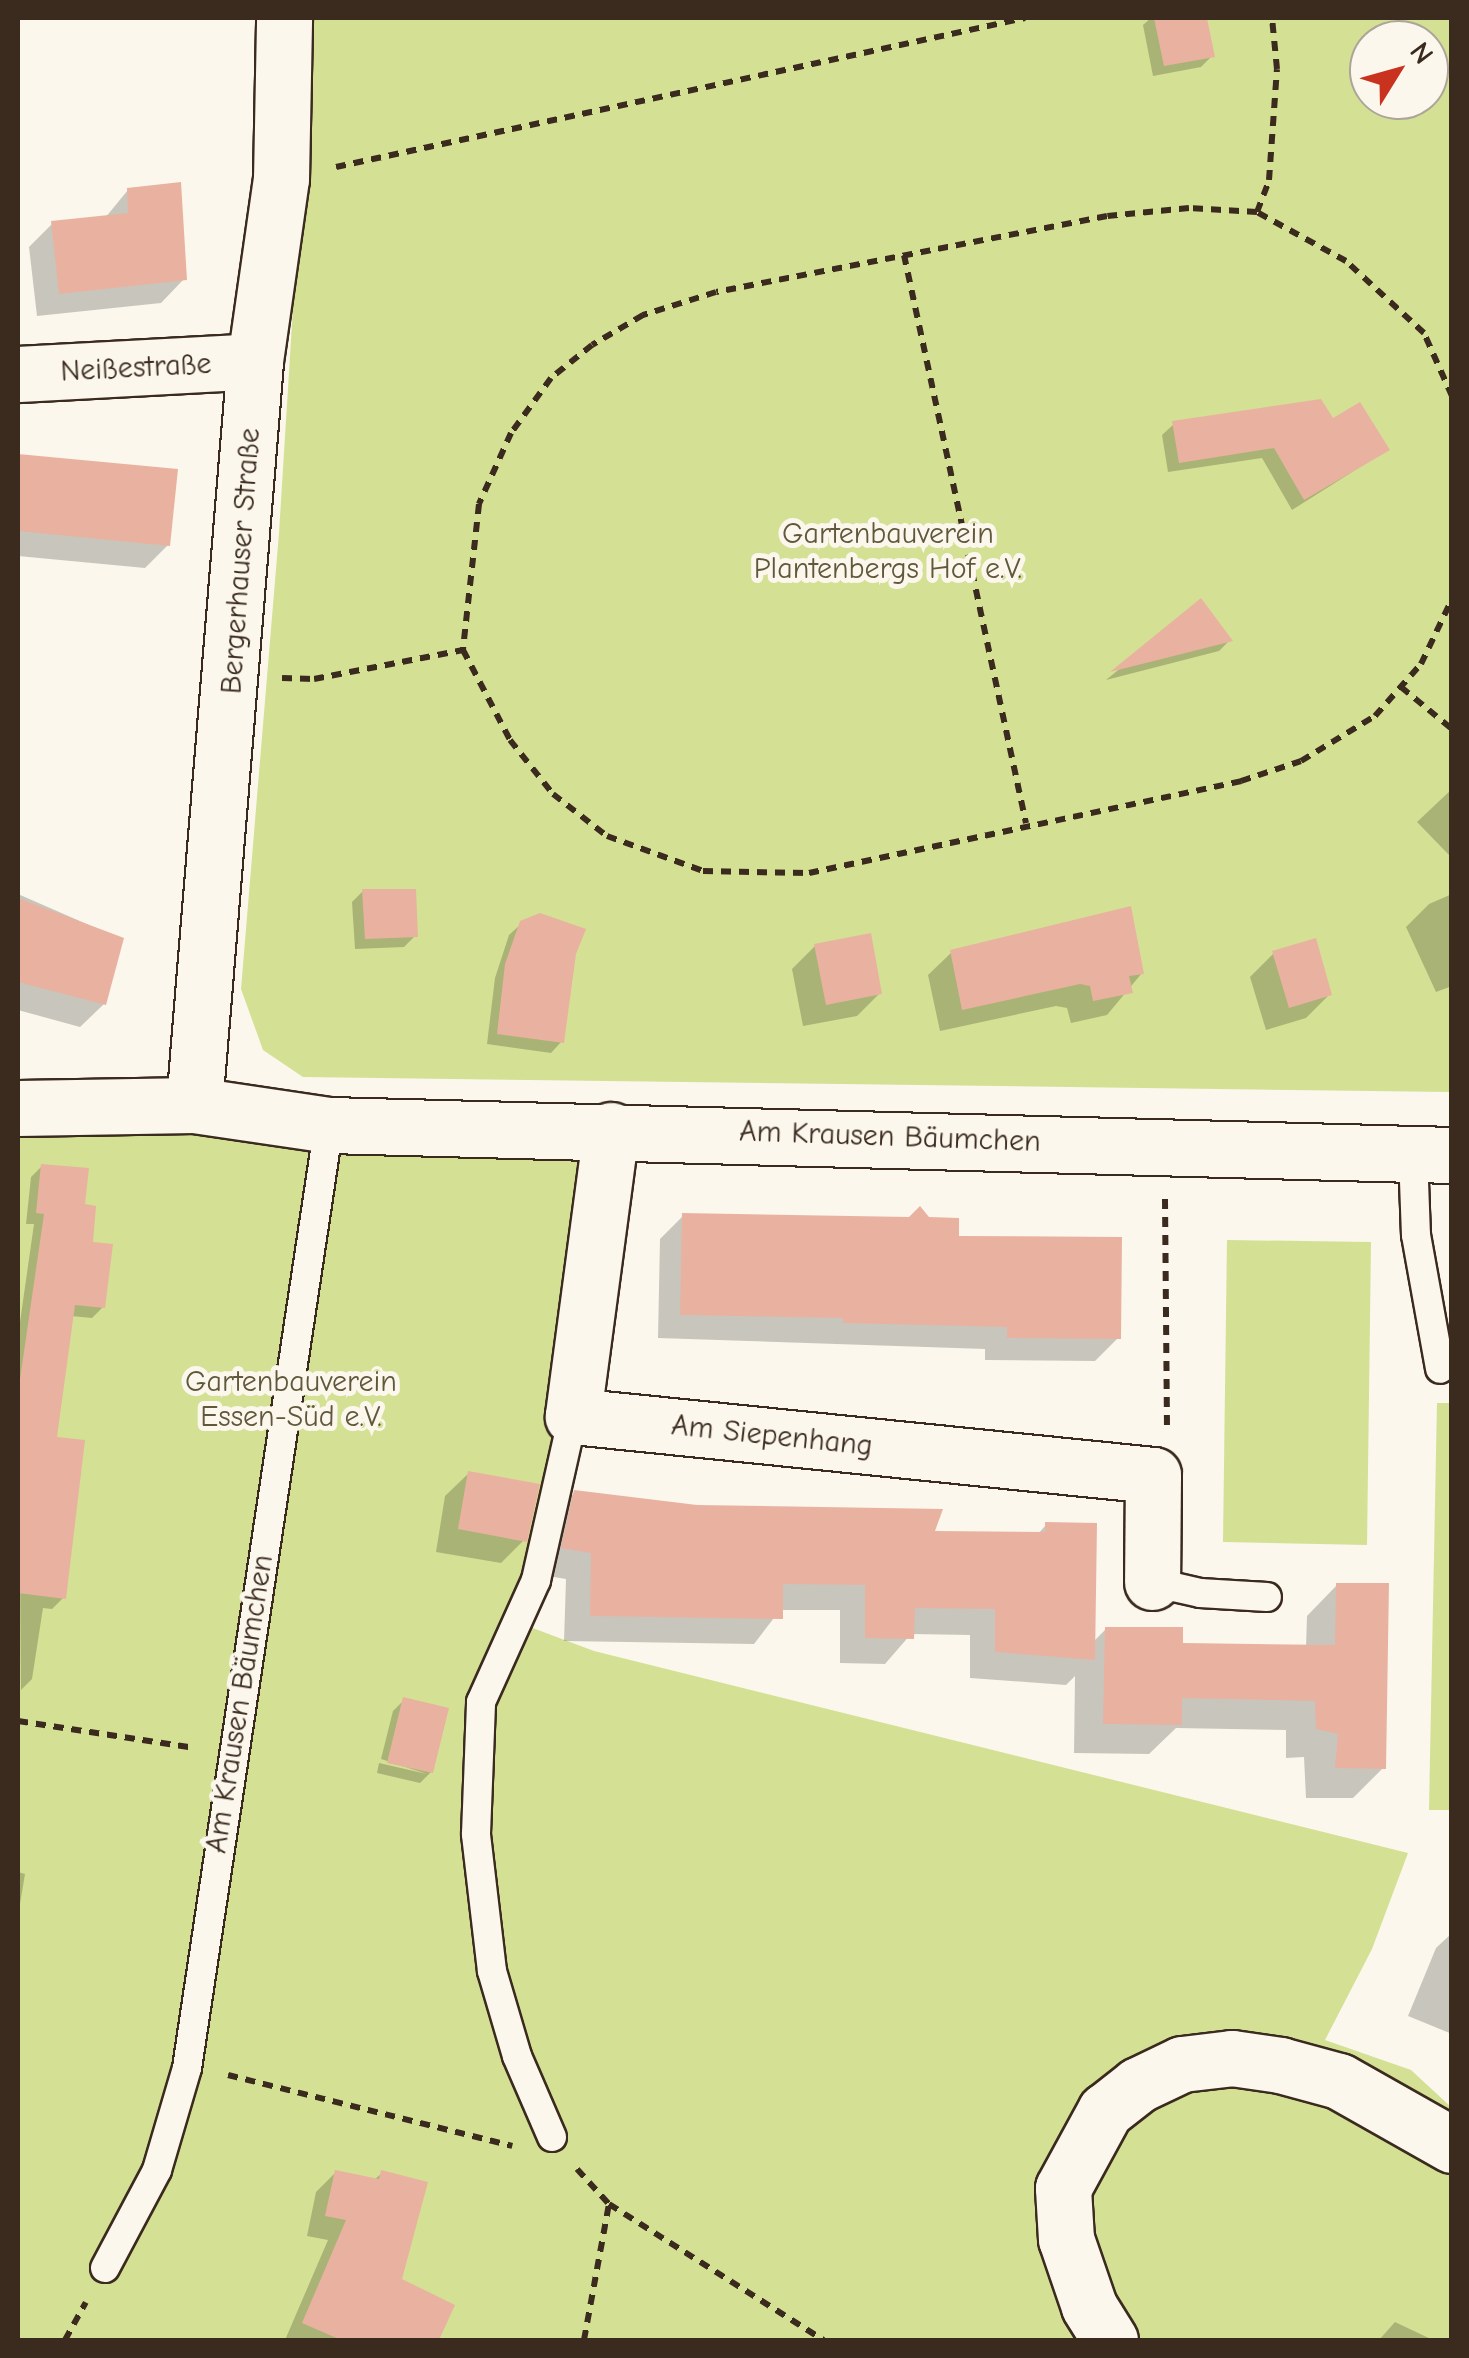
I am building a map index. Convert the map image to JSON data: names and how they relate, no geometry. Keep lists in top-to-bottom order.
{
  "streets": {
    "street": [
      "Neißestraße",
      "Bergerhauser Straße",
      "Am Krausen Bäumchen",
      "Am Siepenhang"
    ]
  },
  "crossings": [
    ["Neißestraße", "Bergerhauser Straße"],
    ["Bergerhauser Straße", "Am Krausen Bäumchen"]
  ],
  "parks": ["Gartenbauverein Plantenbergs Hof e.V.", "Gartenbauverein Essen-Süd e.V."],
  "north": "top right"
}
